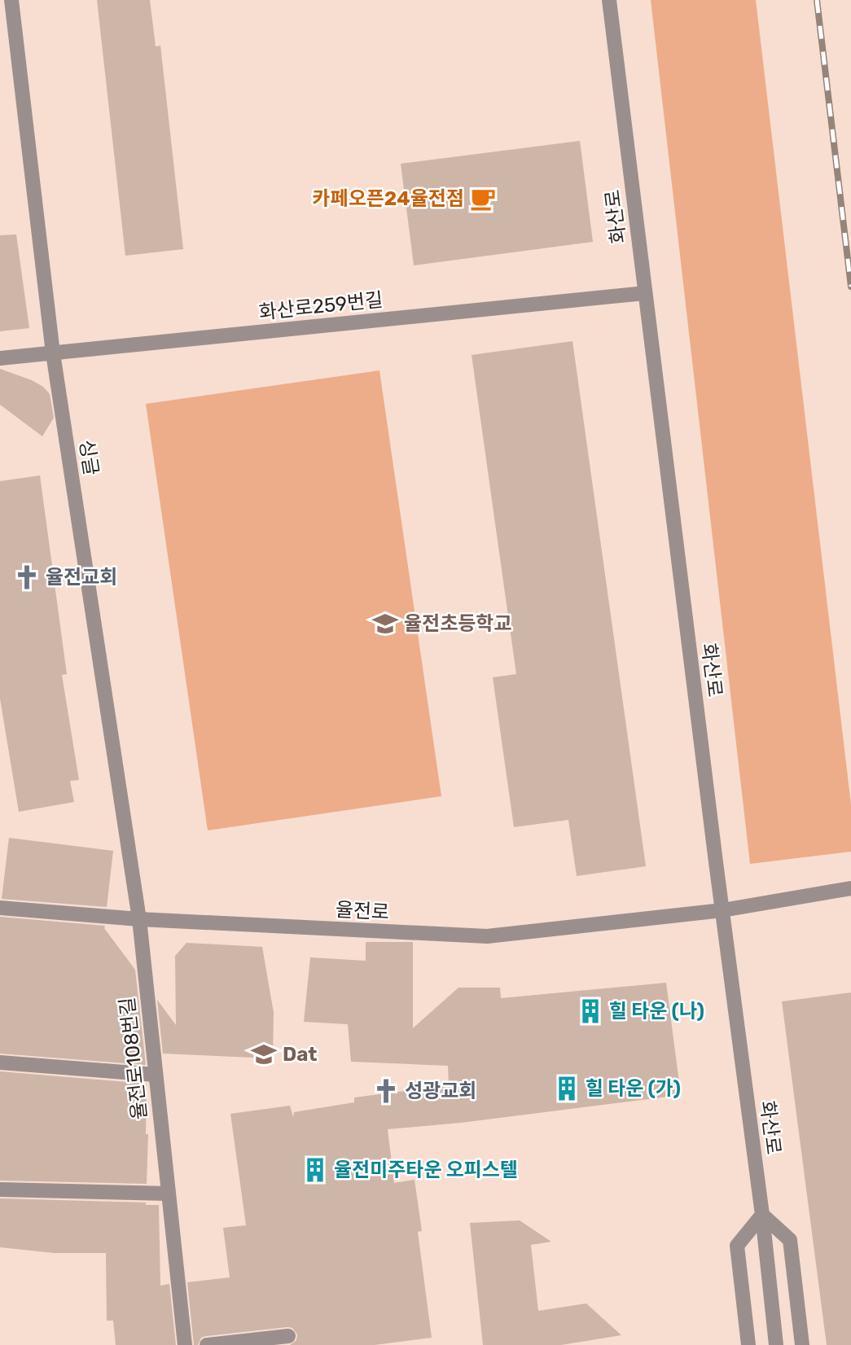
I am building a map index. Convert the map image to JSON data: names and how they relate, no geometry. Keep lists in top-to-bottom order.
{
  "streets": {
    "street": [
      "화산로",
      "화산로259번길",
      "싱글",
      "율전로",
      "율전로108번길"
    ]
  },
  "crossings": [
    ["화산로", "화산로259번길"],
    ["화산로", "율전로"],
    ["화산로259번길", "싱글"],
    ["싱글", "율전로"],
    ["싱글", "율전로108번길"],
    ["율전로", "율전로108번길"]
  ],
  "places": {
    "cafe": ["카페오픈24율전점"],
    "church": ["율전교회", "성광교회"],
    "school or university": ["율전초등학교", "Dat"],
    "building": ["힐 타운 (나)", "힐 타운 (가)", "율전미주타운 오피스텔"]
  }
}
